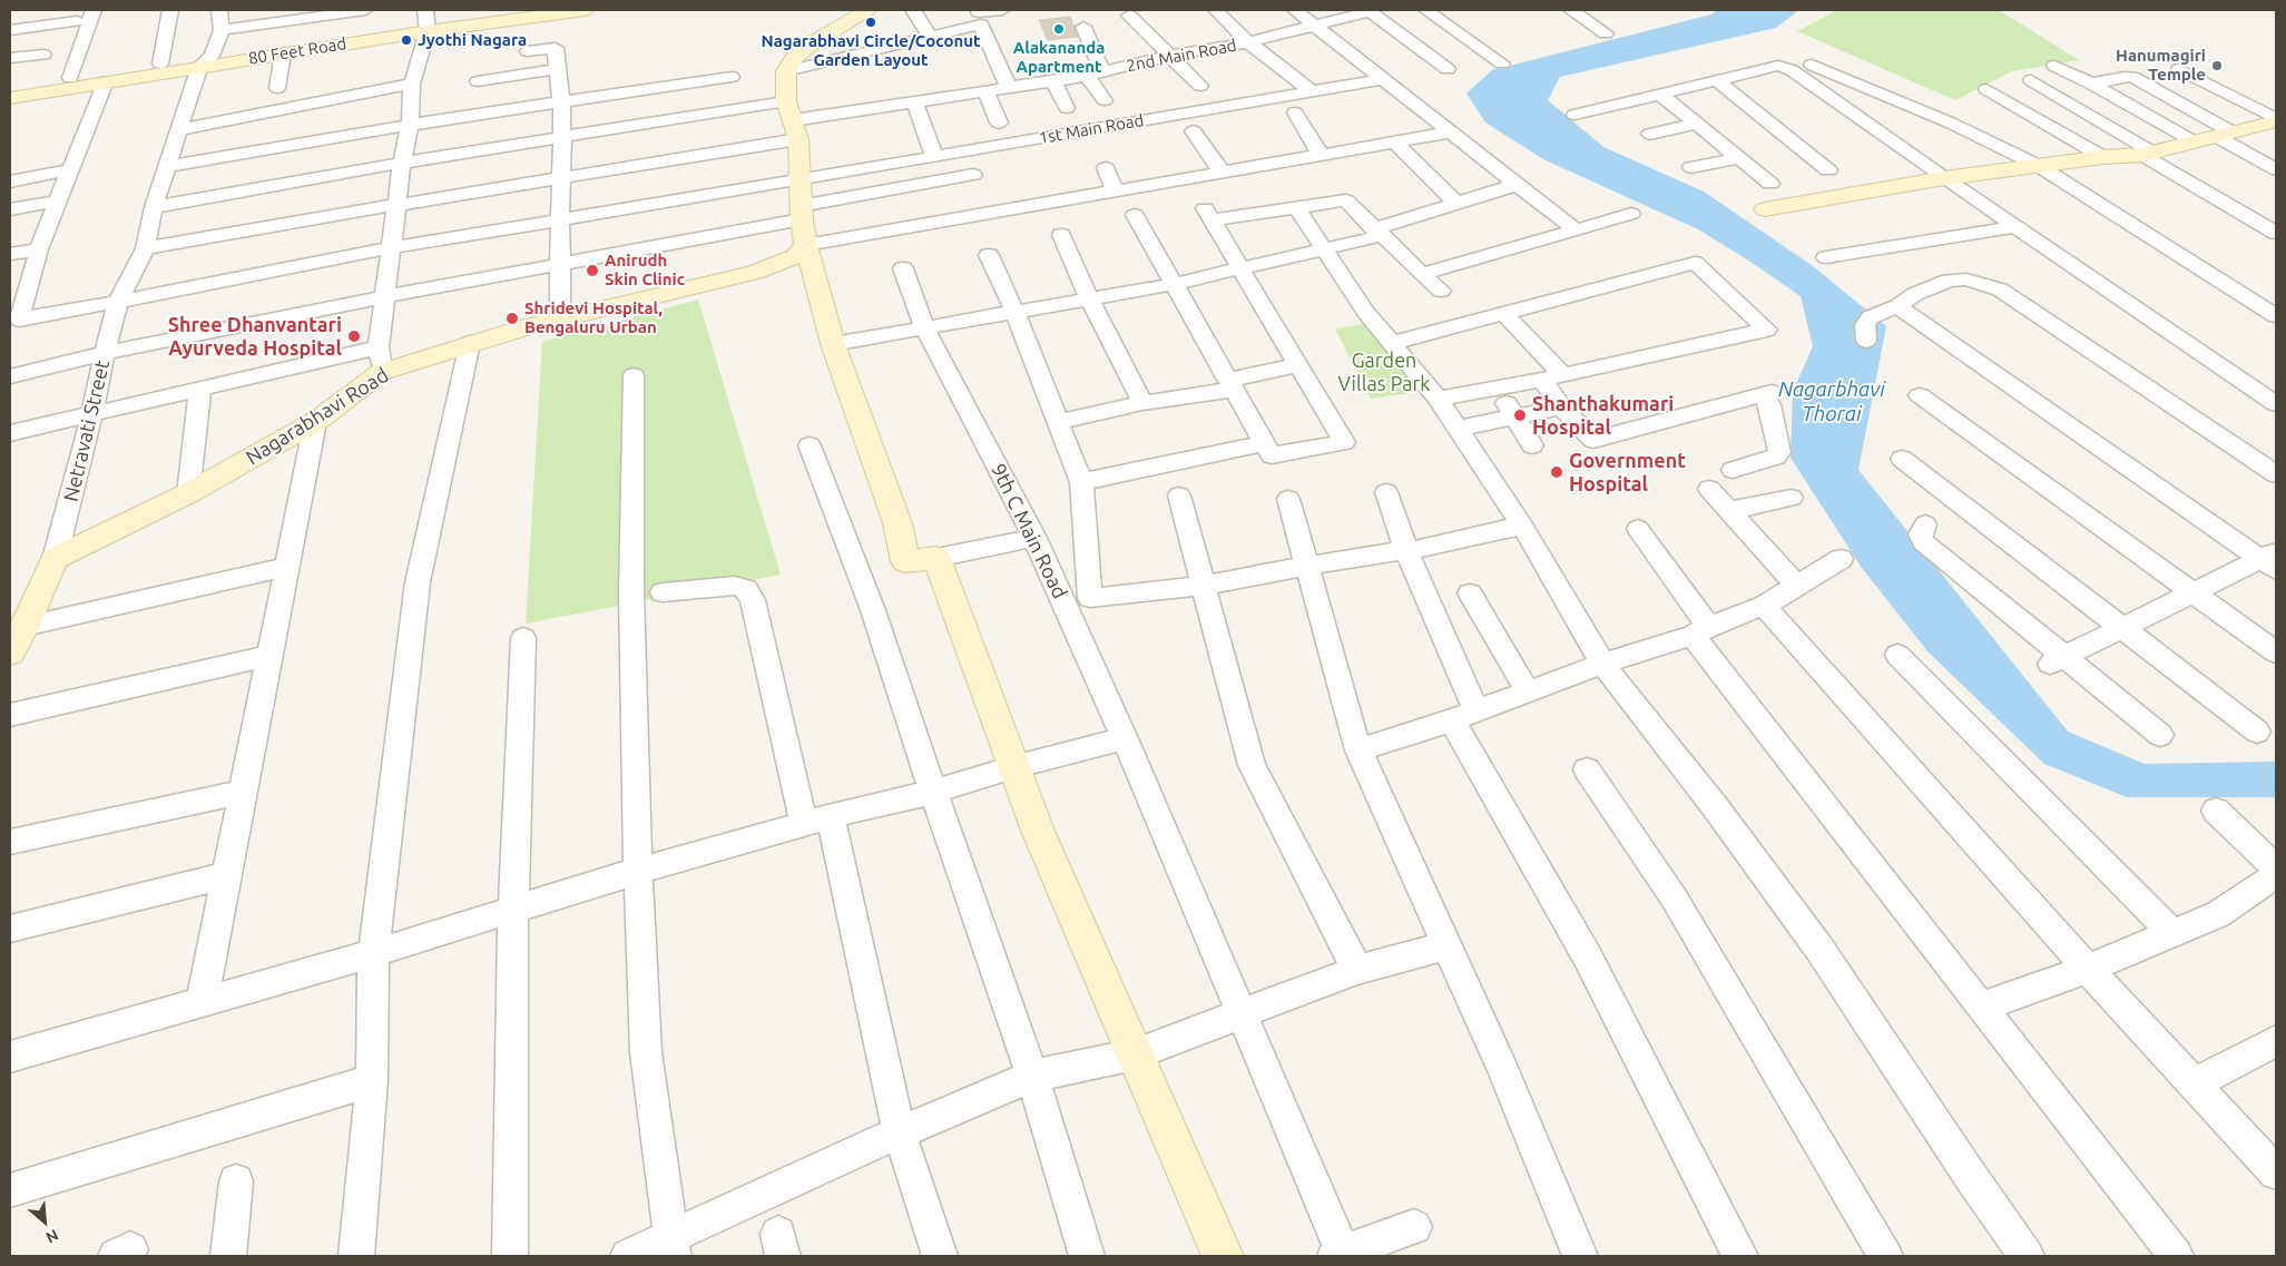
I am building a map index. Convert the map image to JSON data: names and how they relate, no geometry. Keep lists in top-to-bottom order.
{
  "streets": {
    "main road": ["80 Feet Road", "Nagarabhavi Road"],
    "street": [
      "2nd Main Road",
      "1st Main Road",
      "Netravati Street",
      "9th C Main Road"
    ]
  },
  "crossings": [
    ["80 Feet Road", "Netravati Street"],
    ["1st Main Road", "Netravati Street"],
    ["Nagarabhavi Road", "Netravati Street"]
  ],
  "water": ["Nagarbhavi Thorai"],
  "parks": ["Garden Villas Park"],
  "places": [
    "Nagarabhavi Circle/Coconut Garden Layout",
    "Alakananda Apartment",
    "Jyothi Nagara",
    "Hanumagiri Temple",
    "Anirudh Skin Clinic",
    "Shridevi Hospital, Bengaluru Urban",
    "Shree Dhanvantari Ayurveda Hospital",
    "Shanthakumari Hospital",
    "Government Hospital"
  ],
  "north": "bottom right"
}
